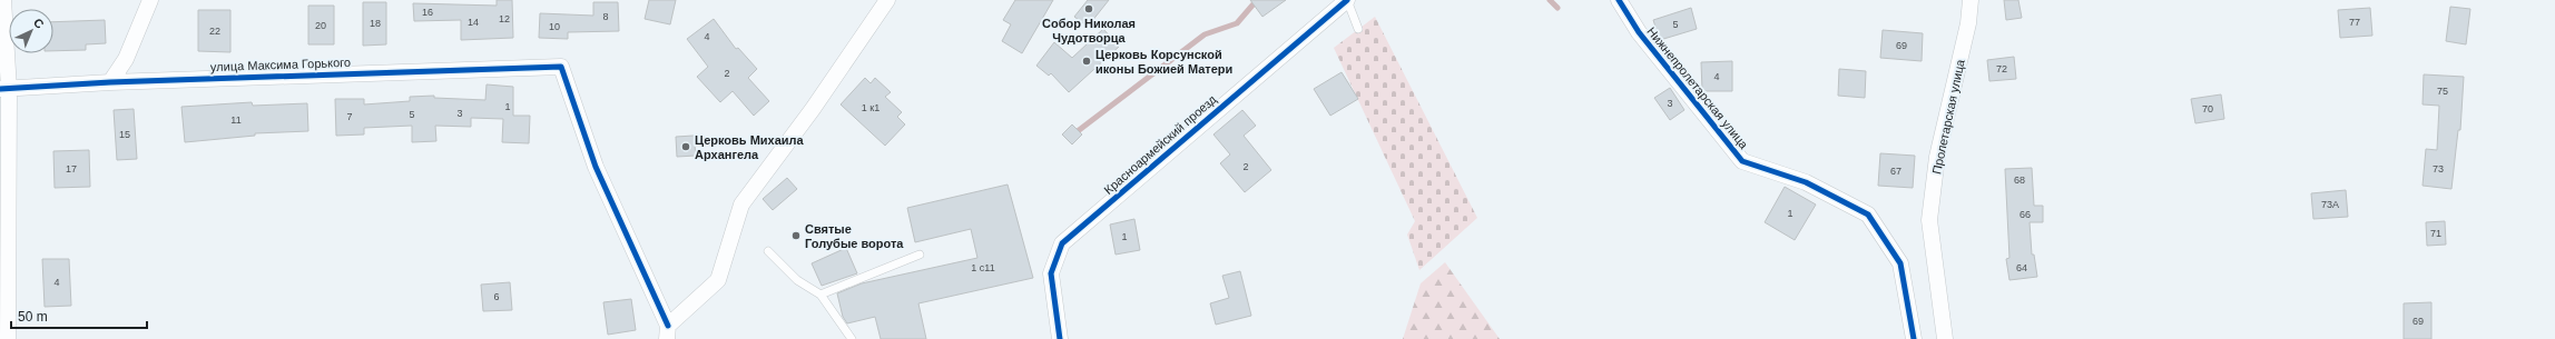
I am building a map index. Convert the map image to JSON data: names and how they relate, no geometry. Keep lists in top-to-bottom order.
{
  "streets": {
    "street": [
      "улица Максима Горького",
      "Нижнепролетарская улица",
      "Пролетарская улица",
      "Красноармейский проезд"
    ]
  },
  "places": [
    "Собор Николая Чудотворца",
    "Церковь Корсунской иконы Божией Матери",
    "Церковь Михаила Архангела",
    "Святые Голубые ворота"
  ],
  "house_numbers": [
    "16",
    "8",
    "12",
    "14",
    "77",
    "18",
    "5",
    "20",
    "10",
    "22",
    "4",
    "69",
    "72",
    "2",
    "4",
    "75",
    "3",
    "1",
    "1 к1",
    "70",
    "3",
    "5",
    "7",
    "11",
    "15",
    "2",
    "17",
    "73",
    "67",
    "68",
    "73А",
    "1",
    "66",
    "71",
    "1",
    "1 с11",
    "64",
    "4",
    "6",
    "69"
  ],
  "scale_bar": "50 m",
  "north": "top right"
}
